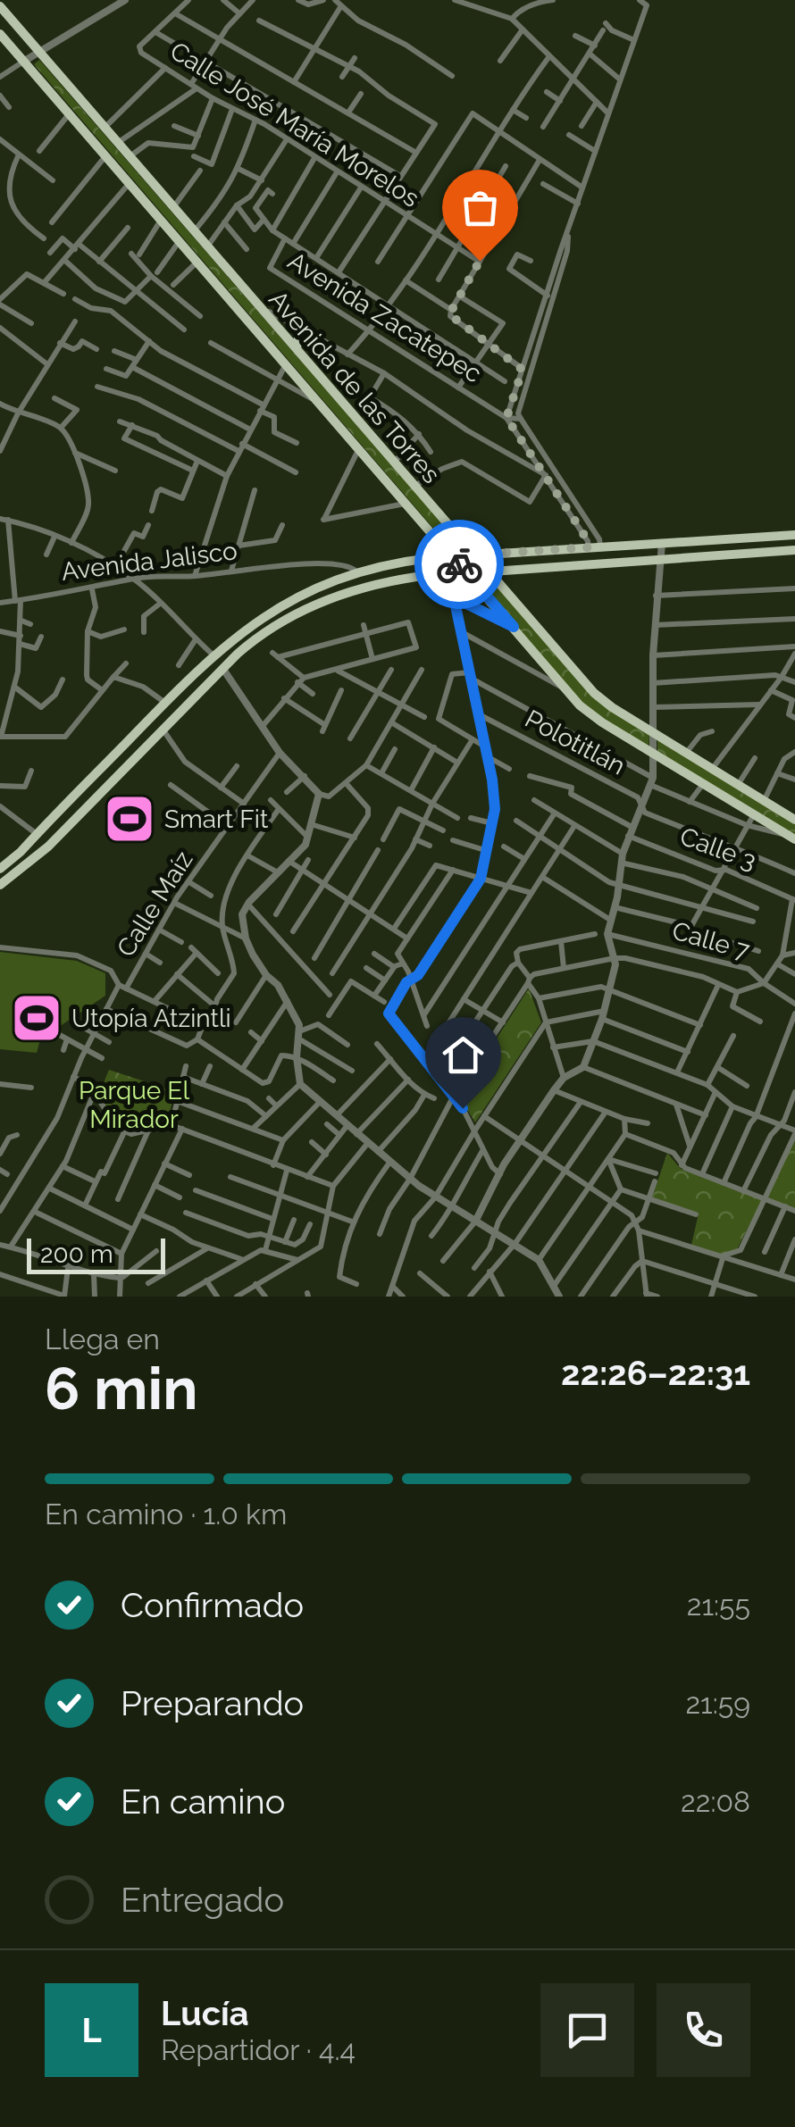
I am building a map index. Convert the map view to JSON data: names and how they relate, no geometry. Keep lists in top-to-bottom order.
{
  "streets": {
    "main road": ["Avenida de las Torres"],
    "street": [
      "Calle José María Morelos",
      "Avenida Zacatepec",
      "Avenida Jalisco",
      "Polotitlán",
      "Calle 3",
      "Calle Maíz",
      "Calle 7"
    ]
  },
  "parks": ["Parque El Mirador"],
  "places": {
    "sports": ["Smart Fit", "Utopía Atzintli"]
  },
  "scale_bar": "200 m",
  "page": {
    "scale": "200 m",
    "heading": ["6 min", "Llega en", "22:26–22:31"],
    "panel": ["Lucía", "Repartidor · 4.4"],
    "bar": "En camino · 1.0 km",
    "list": [
      ["Confirmado", "21:55"],
      ["Preparando", "21:59"],
      ["En camino", "22:08"],
      "Entregado"
    ],
    "round": "L"
  }
}
